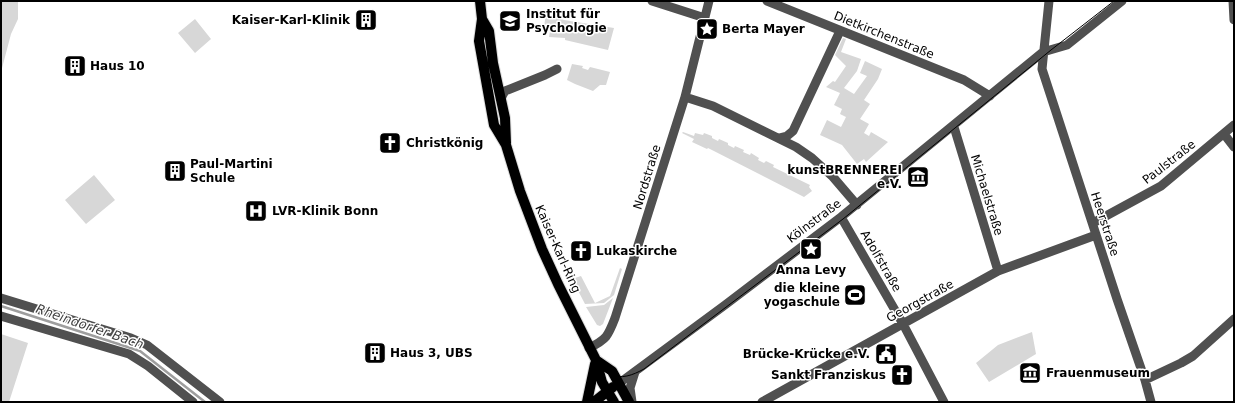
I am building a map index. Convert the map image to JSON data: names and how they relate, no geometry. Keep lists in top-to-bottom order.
{
  "streets": {
    "main road": ["Kölnstraße", "Kaiser-Karl-Ring"],
    "street": [
      "Dietkirchenstraße",
      "Paulstraße",
      "Nordstraße",
      "Michaelstraße",
      "Heerstraße",
      "Adolfstraße",
      "Georgstraße"
    ]
  },
  "crossings": [
    ["Dietkirchenstraße", "Kölnstraße"],
    ["Paulstraße", "Heerstraße"],
    ["Nordstraße", "Kaiser-Karl-Ring"],
    ["Michaelstraße", "Kölnstraße"],
    ["Michaelstraße", "Georgstraße"],
    ["Kölnstraße", "Heerstraße"],
    ["Kölnstraße", "Kaiser-Karl-Ring"],
    ["Kölnstraße", "Adolfstraße"],
    ["Heerstraße", "Georgstraße"],
    ["Adolfstraße", "Georgstraße"]
  ],
  "water": ["Rheindorfer Bach"],
  "places": {
    "building": [
      "Kaiser-Karl-Klinik",
      "Haus 10",
      "Paul-Martini Schule",
      "Haus 3, UBS"
    ],
    "school or university": ["Institut für Psychologie"],
    "place": ["Berta Mayer", "Anna Levy"],
    "church": ["Christkönig", "Lukaskirche", "Sankt Franziskus"],
    "museum": ["kunstBRENNEREI e.V.", "Frauenmuseum"],
    "hospital": ["LVR-Klinik Bonn"],
    "sports": ["die kleine yogaschule"],
    "public building": ["Brücke-Krücke e.V."]
  }
}
